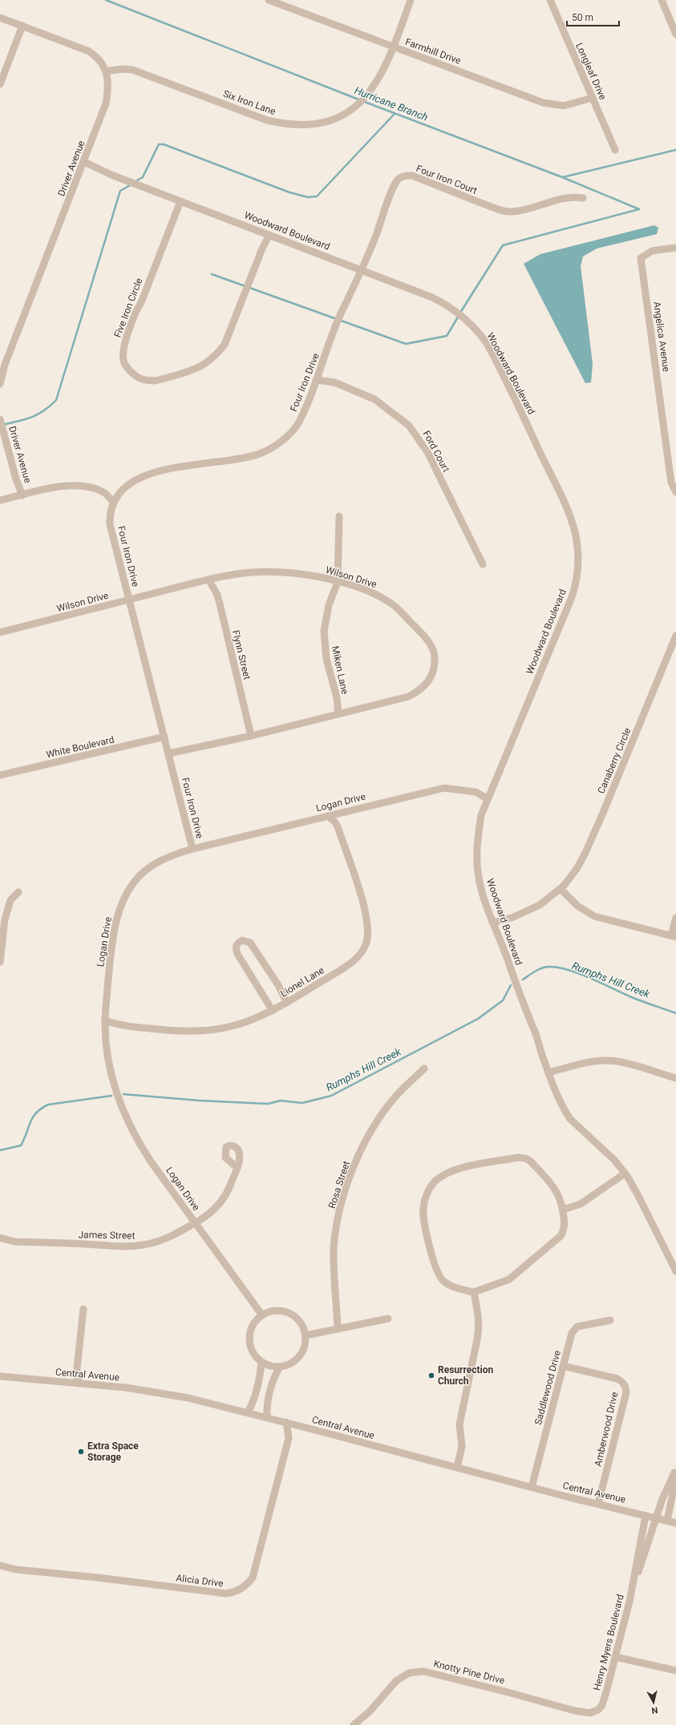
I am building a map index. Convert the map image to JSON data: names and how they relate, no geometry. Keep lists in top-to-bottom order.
{
  "streets": {
    "street": [
      "Farmhill Drive",
      "Longleaf Drive",
      "Six Iron Lane",
      "Driver Avenue",
      "Four Iron Court",
      "Woodward Boulevard",
      "Five Iron Circle",
      "Angelica Avenue",
      "Four Iron Drive",
      "Ford Court",
      "Wilson Drive",
      "Flynn Street",
      "Miken Lane",
      "White Boulevard",
      "Canaberry Circle",
      "Logan Drive",
      "Lionel Lane",
      "Rosa Street",
      "James Street",
      "Central Avenue",
      "Saddlewood Drive",
      "Amberwood Drive",
      "Alicia Drive",
      "Henry Myers Boulevard",
      "Knotty Pine Drive"
    ]
  },
  "crossings": [
    ["Farmhill Drive", "Longleaf Drive"],
    ["Farmhill Drive", "Six Iron Lane"],
    ["Six Iron Lane", "Driver Avenue"],
    ["Driver Avenue", "Woodward Boulevard"],
    ["Four Iron Court", "Woodward Boulevard"],
    ["Four Iron Court", "Four Iron Drive"],
    ["Woodward Boulevard", "Five Iron Circle"],
    ["Woodward Boulevard", "Four Iron Drive"],
    ["Woodward Boulevard", "Canaberry Circle"],
    ["Woodward Boulevard", "Logan Drive"],
    ["Four Iron Drive", "Ford Court"],
    ["Four Iron Drive", "Wilson Drive"],
    ["Four Iron Drive", "White Boulevard"],
    ["Four Iron Drive", "Logan Drive"],
    ["Wilson Drive", "Flynn Street"],
    ["Wilson Drive", "Miken Lane"],
    ["Logan Drive", "Lionel Lane"],
    ["Logan Drive", "James Street"],
    ["Central Avenue", "Saddlewood Drive"],
    ["Central Avenue", "Amberwood Drive"],
    ["Central Avenue", "Alicia Drive"],
    ["Central Avenue", "Henry Myers Boulevard"],
    ["Saddlewood Drive", "Amberwood Drive"],
    ["Henry Myers Boulevard", "Knotty Pine Drive"]
  ],
  "water": ["Hurricane Branch", "Rumphs Hill Creek"],
  "places": ["Resurrection Church", "Extra Space Storage"],
  "scale_bar": "50 m",
  "north": "bottom"
}
